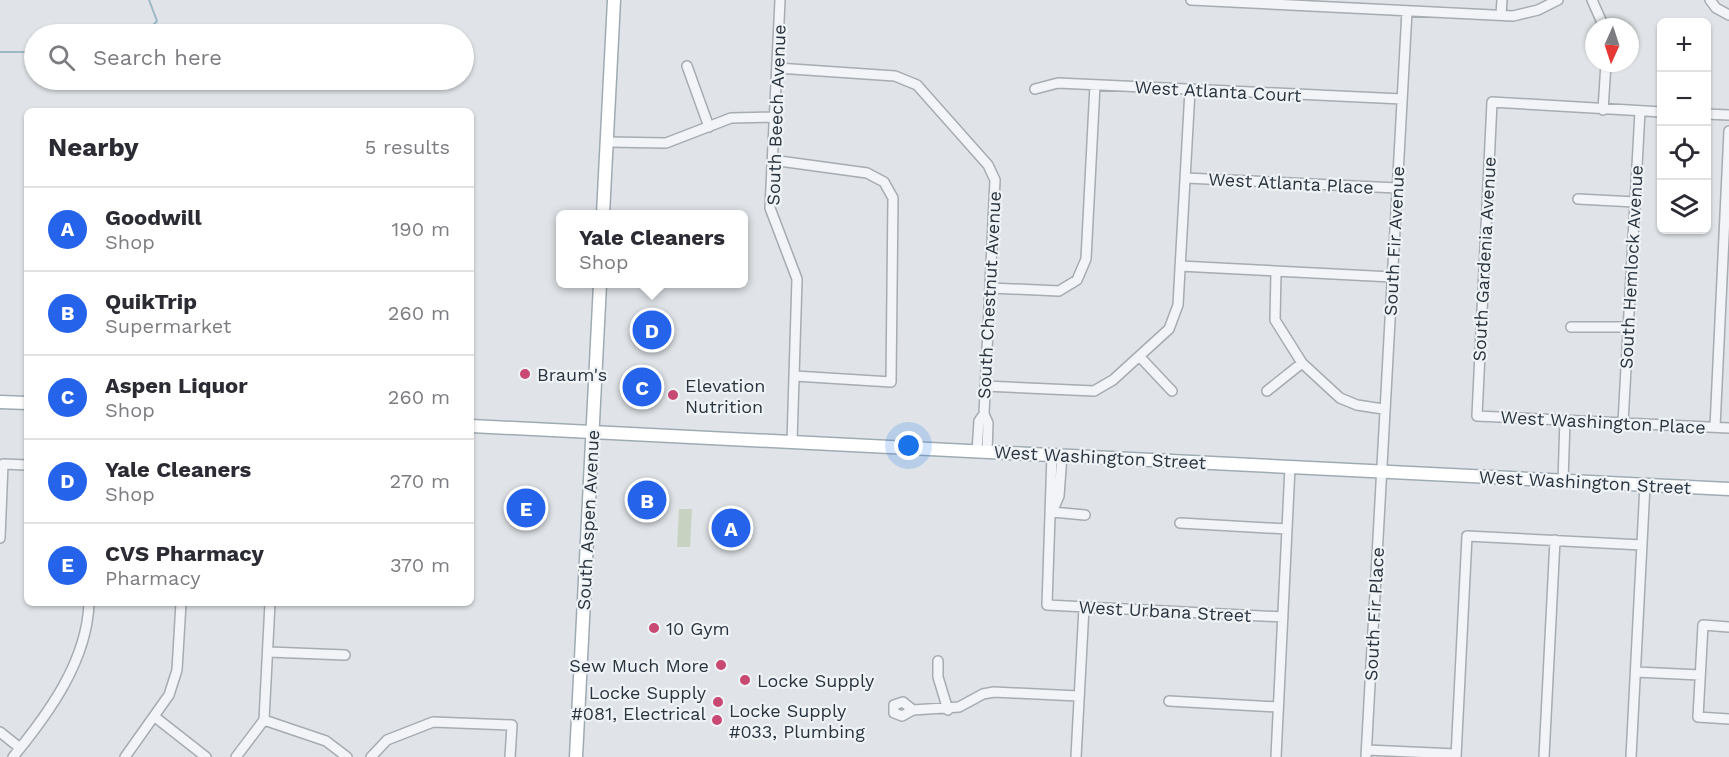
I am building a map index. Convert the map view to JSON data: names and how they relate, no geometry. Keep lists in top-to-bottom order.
{
  "streets": {
    "main road": ["West Washington Street", "South Aspen Avenue"],
    "street": [
      "West Atlanta Court",
      "South Beech Avenue",
      "West Atlanta Place",
      "South Fir Avenue",
      "South Gardenia Avenue",
      "South Hemlock Avenue",
      "South Chestnut Avenue",
      "West Washington Place",
      "West Urbana Street",
      "South Fir Place"
    ]
  },
  "crossings": [
    ["West Atlanta Court", "South Fir Avenue"],
    ["South Beech Avenue", "South Chestnut Avenue"],
    ["South Beech Avenue", "West Washington Street"],
    ["West Atlanta Place", "South Fir Avenue"],
    ["South Fir Avenue", "West Washington Street"],
    ["South Fir Avenue", "South Fir Place"],
    ["South Gardenia Avenue", "West Washington Place"],
    ["South Hemlock Avenue", "West Washington Place"],
    ["South Chestnut Avenue", "West Washington Street"],
    ["West Washington Street", "South Aspen Avenue"],
    ["West Washington Street", "South Fir Place"]
  ],
  "places": [
    "Braum's",
    "Elevation Nutrition",
    "10 Gym",
    "Sew Much More",
    "Locke Supply",
    "Locke Supply #081, Electrical",
    "Locke Supply #033, Plumbing"
  ],
  "north": "bottom",
  "page": {
    "map_buttons": ["+", "−"],
    "search": "Search here",
    "heading": ["Nearby", "5 results"],
    "list": [
      {
        "mark": "A",
        "name": "Goodwill",
        "note": "Shop",
        "value": "190 m"
      },
      {
        "mark": "B",
        "name": "QuikTrip",
        "note": "Supermarket",
        "value": "260 m"
      },
      {
        "mark": "C",
        "name": "Aspen Liquor",
        "note": "Shop",
        "value": "260 m"
      },
      {
        "mark": "D",
        "name": "Yale Cleaners",
        "note": "Shop",
        "value": "270 m"
      },
      {
        "mark": "E",
        "name": "CVS Pharmacy",
        "note": "Pharmacy",
        "value": "370 m"
      }
    ],
    "popup": ["Yale Cleaners", "Shop"],
    "pins": [
      "D",
      "C",
      "B",
      "E",
      "A"
    ]
  }
}
